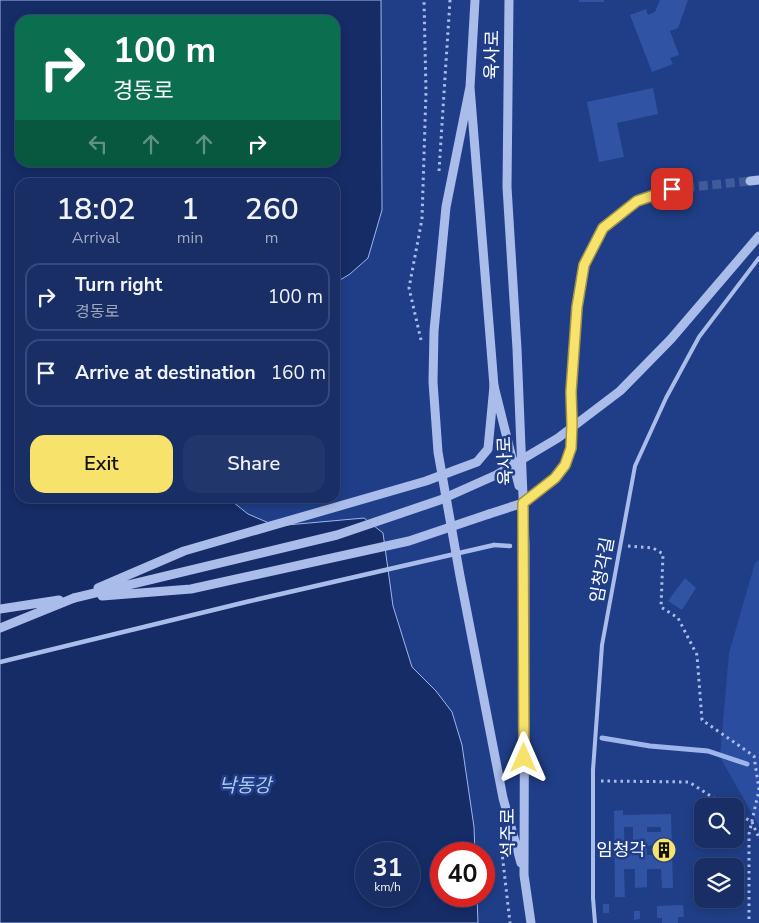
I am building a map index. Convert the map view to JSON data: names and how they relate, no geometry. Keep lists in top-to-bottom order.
{
  "streets": {
    "street": ["육사로", "석주로"],
    "lane": ["임청각길"]
  },
  "crossings": [
    ["육사로", "석주로"]
  ],
  "water": ["낙동강"],
  "places": {
    "building": ["임청각"]
  },
  "page": {
    "turn": ["100 m", "경동로"],
    "eta": [
      "18:02",
      "Arrival",
      "1",
      "min",
      "260",
      "m"
    ],
    "list": [
      {
        "name": "Turn right",
        "note": "경동로",
        "value": "100 m"
      },
      {
        "name": "Arrive at destination",
        "value": "160 m"
      }
    ],
    "buttons": ["Exit", "Share"],
    "speed": "31 km/h",
    "limit": "40"
  }
}
